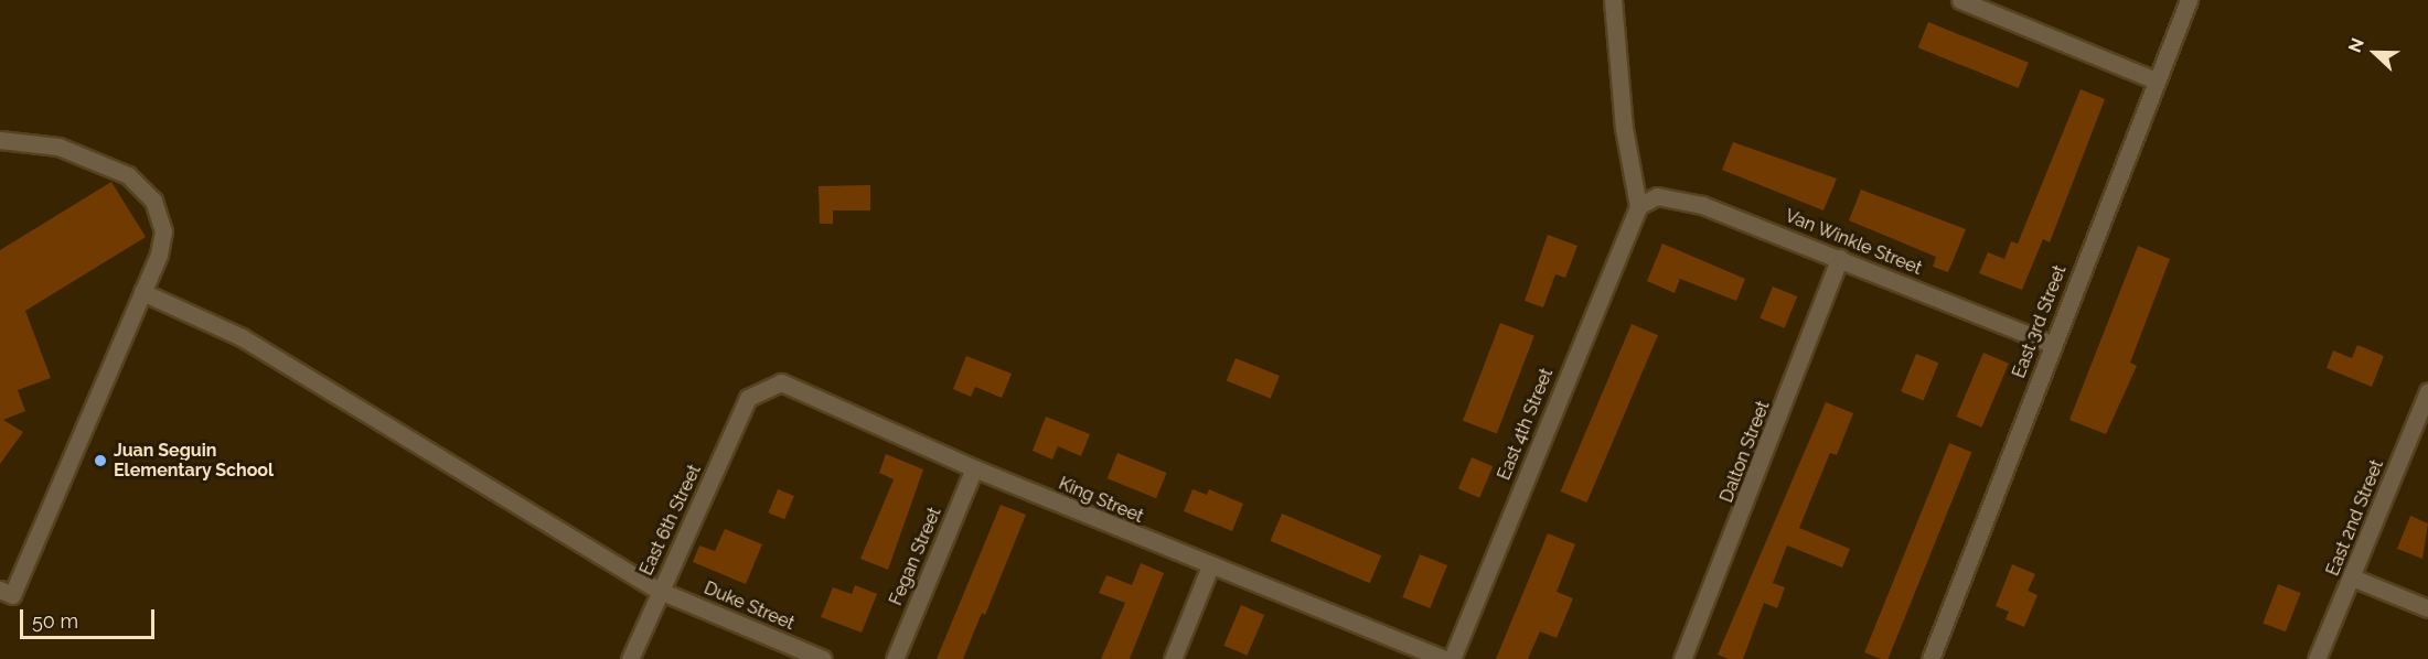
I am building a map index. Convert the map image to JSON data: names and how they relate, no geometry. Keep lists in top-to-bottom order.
{
  "streets": {
    "street": [
      "Van Winkle Street",
      "East 3rd Street",
      "East 4th Street",
      "Dalton Street",
      "King Street",
      "East 2nd Street",
      "East 6th Street",
      "Fegan Street",
      "Duke Street"
    ]
  },
  "crossings": [
    ["Van Winkle Street", "East 3rd Street"],
    ["Van Winkle Street", "East 4th Street"],
    ["Van Winkle Street", "Dalton Street"],
    ["King Street", "East 6th Street"],
    ["King Street", "Fegan Street"],
    ["East 6th Street", "Duke Street"]
  ],
  "places": ["Juan Seguin Elementary School"],
  "scale_bar": "50 m",
  "north": "left"
}
